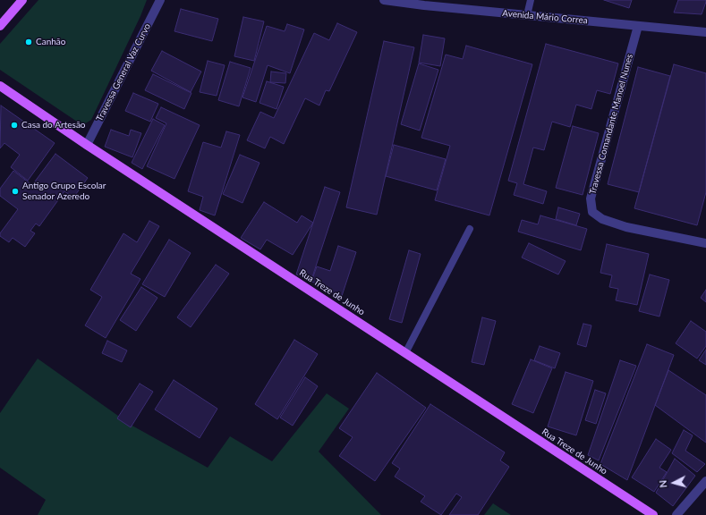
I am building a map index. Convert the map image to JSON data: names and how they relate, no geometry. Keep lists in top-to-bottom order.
{
  "streets": {
    "main road": ["Rua Treze de Junho"],
    "street": ["Avenida Mário Correa", "Travessa General Vaz Curvo", "Travessa Comandante Manoel Nunes"]
  },
  "crossings": [
    ["Avenida Mário Correa", "Travessa Comandante Manoel Nunes"],
    ["Travessa General Vaz Curvo", "Rua Treze de Junho"]
  ],
  "places": ["Canhão", "Casa do Artesão", "Antigo Grupo Escolar Senador Azeredo"],
  "north": "left"
}
